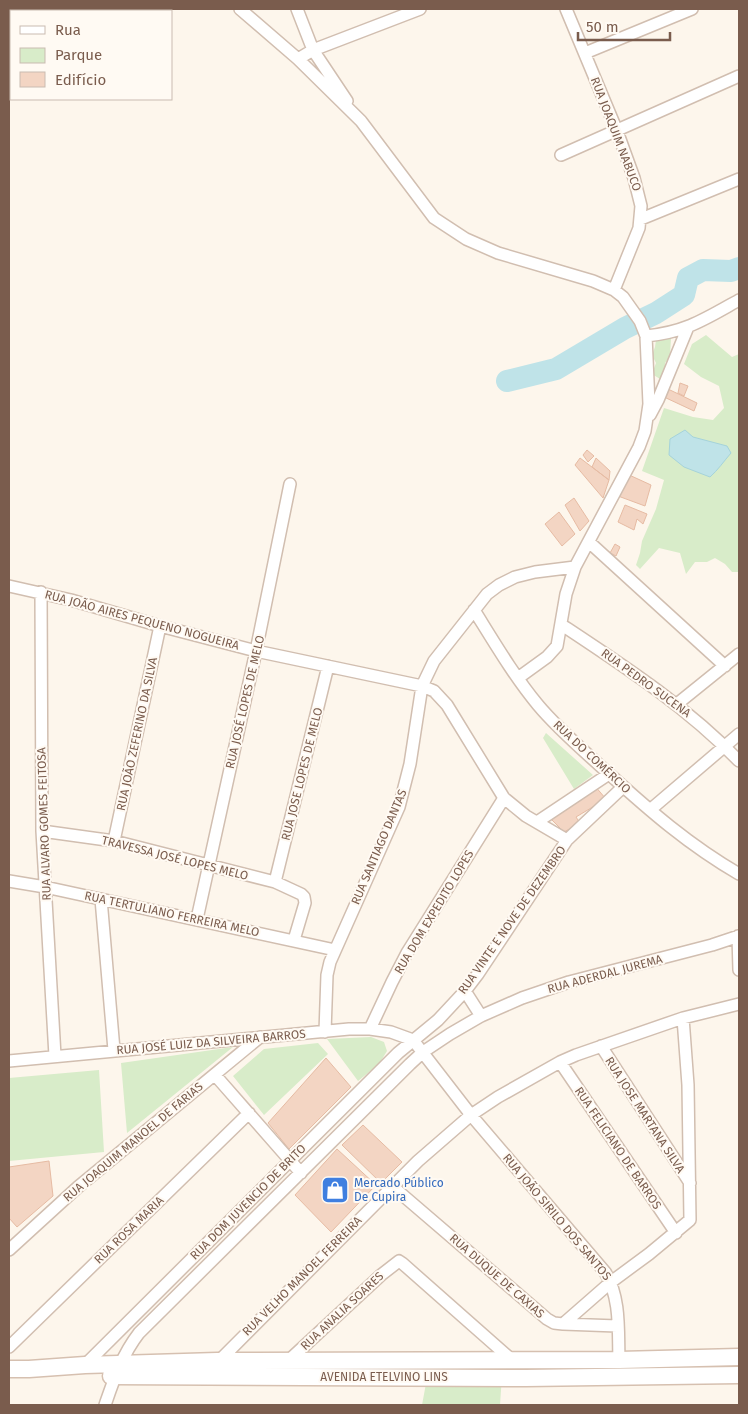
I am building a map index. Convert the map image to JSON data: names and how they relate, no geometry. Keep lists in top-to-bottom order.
{
  "streets": {
    "main road": ["AVENIDA ETELVINO LINS"],
    "street": [
      "RUA JOAQUIM NABUCO",
      "RUA JOÃO AIRES PEQUENO NOGUEIRA",
      "RUA PEDRO SUCENA",
      "RUA JOSÉ LOPES DE MELO",
      "RUA JOÃO ZEFERINO DA SILVA",
      "RUA DO COMÉRCIO",
      "RUA JOSE LOPES DE MELO",
      "RUA ALVARO GOMES FEITOSA",
      "RUA SANTIAGO DANTAS",
      "TRAVESSA JOSÉ LOPES MELO",
      "RUA DOM EXPEDITO LOPES",
      "RUA TERTULIANO FERREIRA MELO",
      "RUA VINTE E NOVE DE DEZEMBRO",
      "RUA ADERDAL JUREMA",
      "RUA JOSÉ LUIZ DA SILVEIRA BARROS",
      "RUA JOSE MARTANA SILVA",
      "RUA JOAQUIM MANOEL DE FARIAS",
      "RUA FELICIANO DE BARROS",
      "RUA DOM JUVENCIO DE BRITO",
      "RUA JOÃO SIRILO DOS SANTOS",
      "RUA ROSA MARIA",
      "RUA VELHO MANOEL FERREIRA",
      "RUA DUQUE DE CAXIAS",
      "RUA ANALIA SOARES"
    ]
  },
  "crossings": [
    ["RUA JOÃO AIRES PEQUENO NOGUEIRA", "RUA JOSÉ LOPES DE MELO"],
    ["RUA JOÃO AIRES PEQUENO NOGUEIRA", "RUA JOÃO ZEFERINO DA SILVA"],
    ["RUA JOÃO AIRES PEQUENO NOGUEIRA", "RUA JOSE LOPES DE MELO"],
    ["RUA JOÃO AIRES PEQUENO NOGUEIRA", "RUA ALVARO GOMES FEITOSA"],
    ["RUA JOÃO AIRES PEQUENO NOGUEIRA", "RUA SANTIAGO DANTAS"],
    ["RUA JOSÉ LOPES DE MELO", "TRAVESSA JOSÉ LOPES MELO"],
    ["RUA JOSÉ LOPES DE MELO", "RUA TERTULIANO FERREIRA MELO"],
    ["RUA JOÃO ZEFERINO DA SILVA", "TRAVESSA JOSÉ LOPES MELO"],
    ["RUA DO COMÉRCIO", "RUA SANTIAGO DANTAS"],
    ["RUA DO COMÉRCIO", "RUA VINTE E NOVE DE DEZEMBRO"],
    ["RUA JOSE LOPES DE MELO", "TRAVESSA JOSÉ LOPES MELO"],
    ["RUA ALVARO GOMES FEITOSA", "TRAVESSA JOSÉ LOPES MELO"],
    ["RUA ALVARO GOMES FEITOSA", "RUA TERTULIANO FERREIRA MELO"],
    ["RUA ALVARO GOMES FEITOSA", "RUA JOSÉ LUIZ DA SILVEIRA BARROS"],
    ["RUA SANTIAGO DANTAS", "RUA TERTULIANO FERREIRA MELO"],
    ["RUA SANTIAGO DANTAS", "RUA JOSÉ LUIZ DA SILVEIRA BARROS"],
    ["TRAVESSA JOSÉ LOPES MELO", "RUA TERTULIANO FERREIRA MELO"],
    ["RUA DOM EXPEDITO LOPES", "RUA JOSÉ LUIZ DA SILVEIRA BARROS"],
    ["RUA VINTE E NOVE DE DEZEMBRO", "RUA JOSÉ LUIZ DA SILVEIRA BARROS"],
    ["RUA VINTE E NOVE DE DEZEMBRO", "RUA DOM JUVENCIO DE BRITO"],
    ["RUA VINTE E NOVE DE DEZEMBRO", "RUA JOÃO SIRILO DOS SANTOS"],
    ["RUA ADERDAL JUREMA", "RUA DOM JUVENCIO DE BRITO"],
    ["RUA ADERDAL JUREMA", "RUA JOÃO SIRILO DOS SANTOS"],
    ["RUA JOSÉ LUIZ DA SILVEIRA BARROS", "RUA JOAQUIM MANOEL DE FARIAS"],
    ["RUA JOSÉ LUIZ DA SILVEIRA BARROS", "RUA DOM JUVENCIO DE BRITO"],
    ["RUA JOSÉ LUIZ DA SILVEIRA BARROS", "RUA JOÃO SIRILO DOS SANTOS"],
    ["RUA JOSE MARTANA SILVA", "RUA VELHO MANOEL FERREIRA"],
    ["RUA FELICIANO DE BARROS", "RUA VELHO MANOEL FERREIRA"],
    ["RUA DOM JUVENCIO DE BRITO", "RUA JOÃO SIRILO DOS SANTOS"],
    ["RUA DOM JUVENCIO DE BRITO", "AVENIDA ETELVINO LINS"],
    ["RUA JOÃO SIRILO DOS SANTOS", "RUA VELHO MANOEL FERREIRA"],
    ["RUA JOÃO SIRILO DOS SANTOS", "RUA DUQUE DE CAXIAS"],
    ["RUA JOÃO SIRILO DOS SANTOS", "AVENIDA ETELVINO LINS"],
    ["RUA VELHO MANOEL FERREIRA", "RUA DUQUE DE CAXIAS"],
    ["RUA VELHO MANOEL FERREIRA", "AVENIDA ETELVINO LINS"],
    ["RUA ANALIA SOARES", "AVENIDA ETELVINO LINS"]
  ],
  "places": {
    "shop": ["Mercado Público De Cupira"]
  },
  "legend": ["Rua", "Parque", "Edifício"],
  "scale_bar": "50 m"
}
